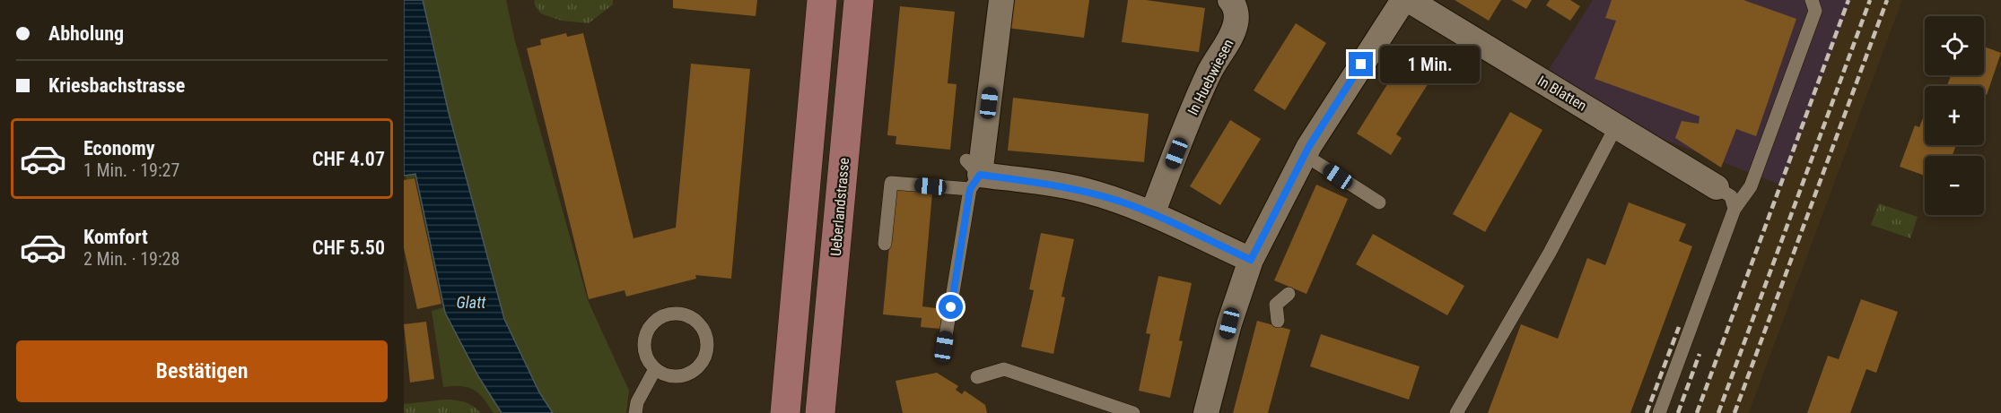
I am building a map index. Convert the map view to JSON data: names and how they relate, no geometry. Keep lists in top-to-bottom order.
{
  "streets": {
    "main road": ["Ueberlandstrasse"],
    "street": ["In Huebwiesen", "In Blatten"]
  },
  "water": ["Glatt"],
  "page": {
    "banner": ["Abholung", "Kriesbachstrasse"],
    "map_buttons": ["+", "−"],
    "bubble": "1 Min.",
    "list": [
      {
        "name": "Economy",
        "note": "1 Min. · 19:27",
        "value": "CHF 4.07"
      },
      {
        "name": "Komfort",
        "note": "2 Min. · 19:28",
        "value": "CHF 5.50"
      }
    ],
    "buttons": "Bestätigen"
  }
}
